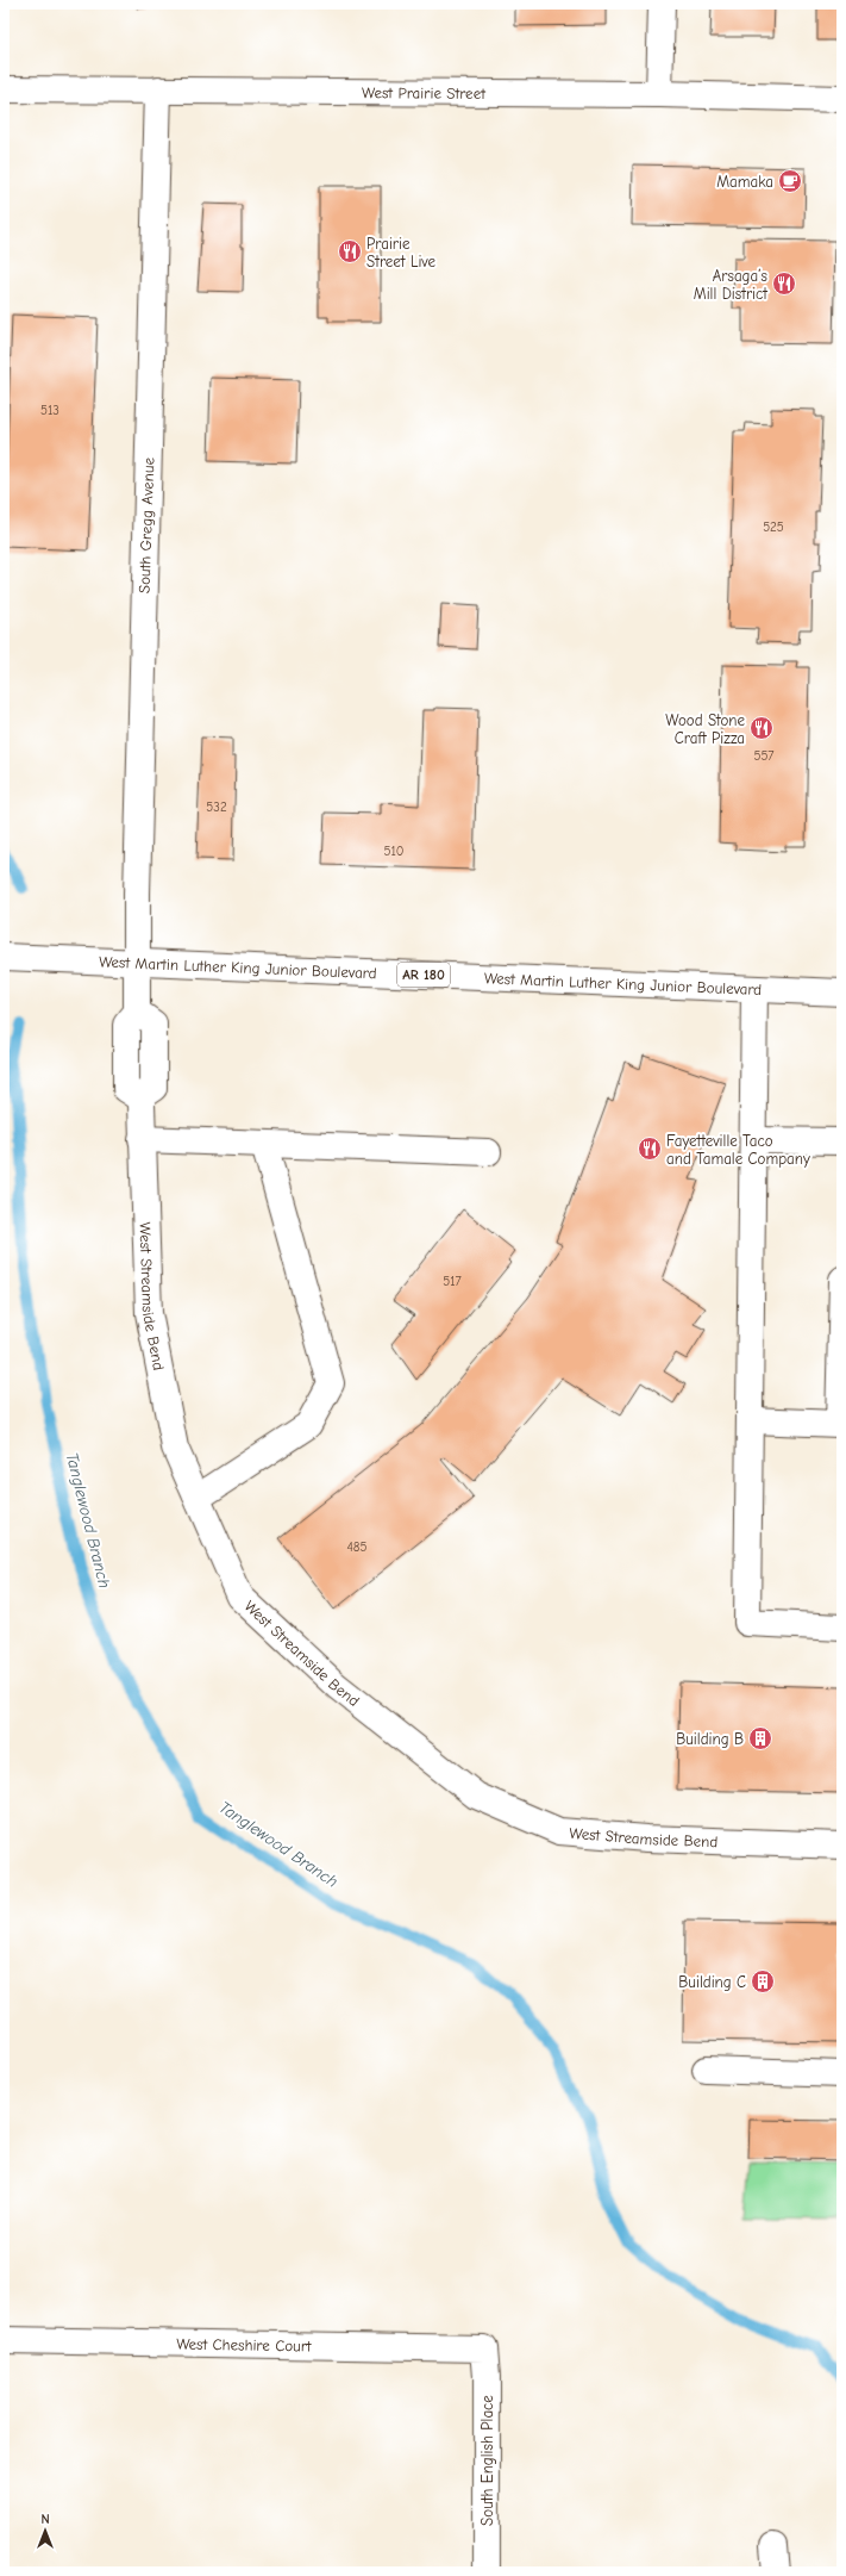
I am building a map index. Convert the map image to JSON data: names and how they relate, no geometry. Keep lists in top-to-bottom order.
{
  "streets": {
    "street": [
      "West Prairie Street",
      "South Gregg Avenue",
      "West Martin Luther King Junior Boulevard",
      "AR 180",
      "West Streamside Bend",
      "West Cheshire Court",
      "South English Place"
    ]
  },
  "crossings": [
    ["West Prairie Street", "South Gregg Avenue"],
    ["South Gregg Avenue", "West Martin Luther King Junior Boulevard"],
    ["South Gregg Avenue", "West Streamside Bend"],
    ["West Martin Luther King Junior Boulevard", "West Streamside Bend"],
    ["West Cheshire Court", "South English Place"]
  ],
  "water": ["Tanglewood Branch"],
  "places": {
    "cafe": ["Mamaka"],
    "restaurant": [
      "Prairie Street Live",
      "Arsaga’s Mill District",
      "Wood Stone Craft Pizza",
      "Fayetteville Taco and Tamale Company"
    ],
    "building": ["Building B", "Building C"]
  },
  "house_numbers": [
    "513",
    "525",
    "557",
    "532",
    "510",
    "517",
    "485"
  ],
  "north": "top"
}
